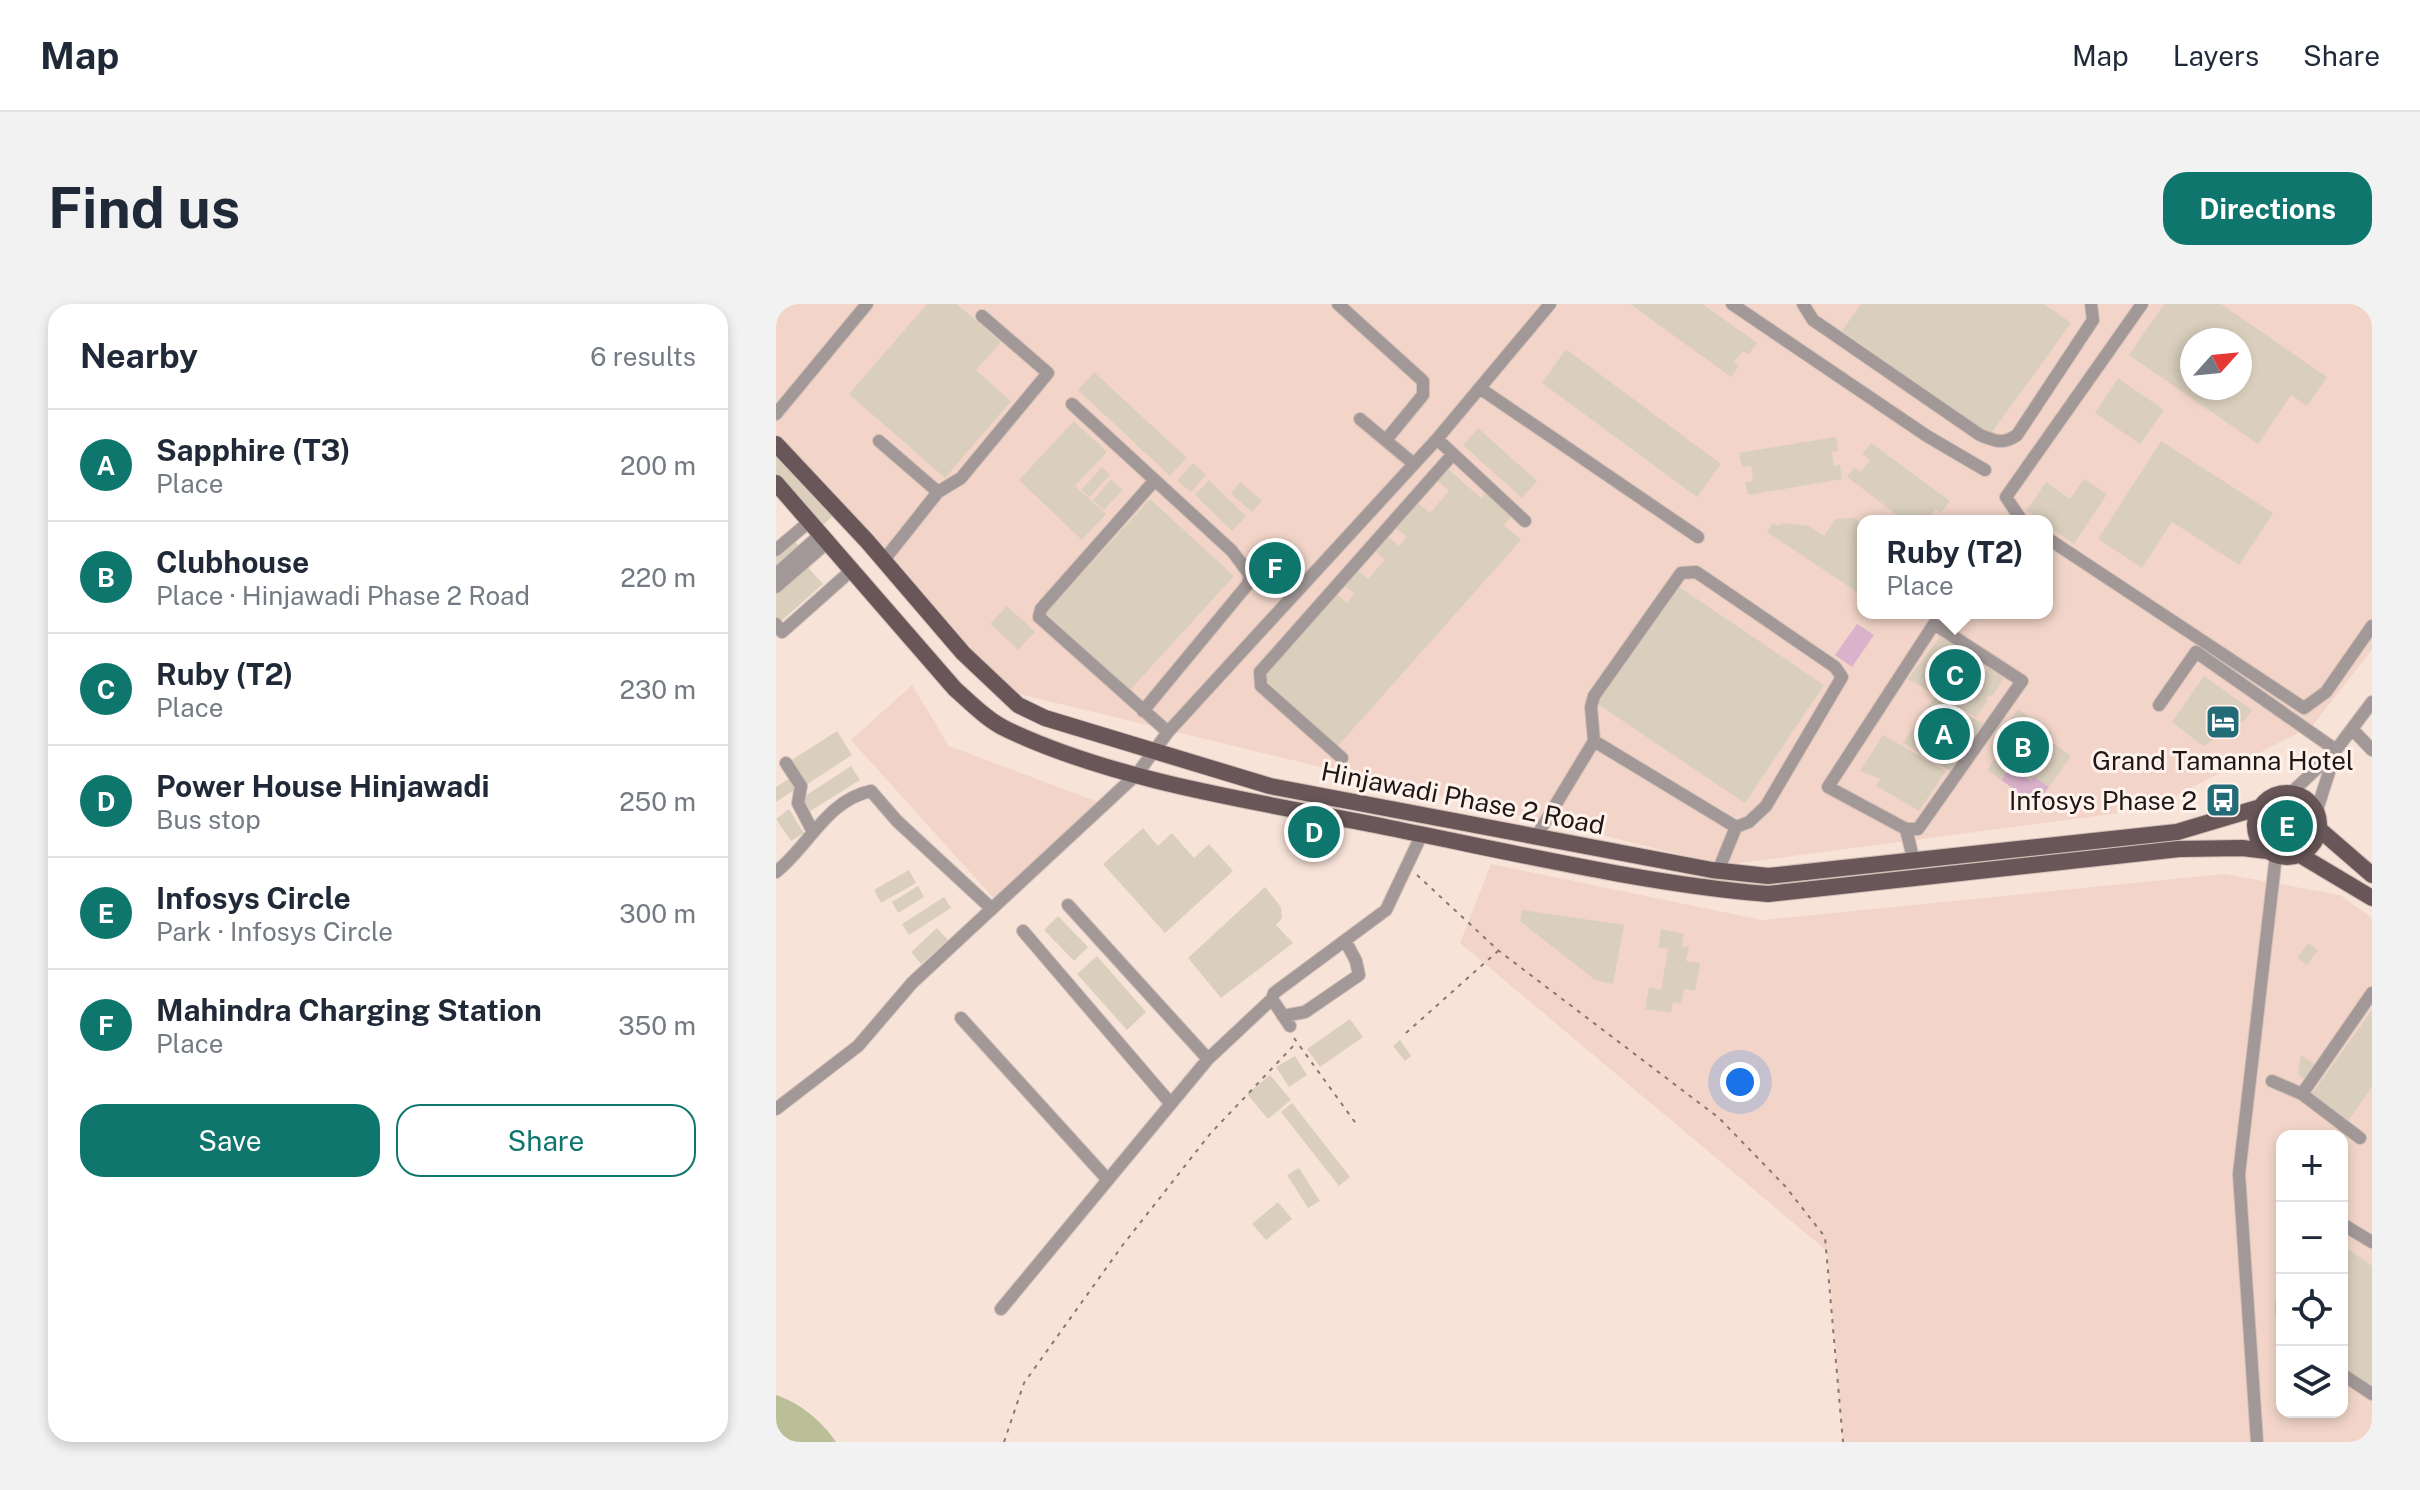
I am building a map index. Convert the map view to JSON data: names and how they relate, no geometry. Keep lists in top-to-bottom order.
{
  "streets": {
    "main road": ["Hinjawadi Phase 2 Road"]
  },
  "places": {
    "hotel": ["Grand Tamanna Hotel"],
    "bus stop": ["Infosys Phase 2"]
  },
  "north": "top right",
  "page": {
    "header": "Map",
    "nav": ["Map", "Layers", "Share"],
    "buttons": [
      "Directions",
      ["Save", "Share"]
    ],
    "title": "Find us",
    "heading": ["Nearby", "6 results"],
    "list": [
      {
        "mark": "A",
        "name": "Sapphire (T3)",
        "note": "Place",
        "value": "200 m"
      },
      {
        "mark": "B",
        "name": "Clubhouse",
        "note": "Place · Hinjawadi Phase 2 Road",
        "value": "220 m"
      },
      {
        "mark": "C",
        "name": "Ruby (T2)",
        "note": "Place",
        "value": "230 m"
      },
      {
        "mark": "D",
        "name": "Power House Hinjawadi",
        "note": "Bus stop",
        "value": "250 m"
      },
      {
        "mark": "E",
        "name": "Infosys Circle",
        "note": "Park · Infosys Circle",
        "value": "300 m"
      },
      {
        "mark": "F",
        "name": "Mahindra Charging Station",
        "note": "Place",
        "value": "350 m"
      }
    ],
    "popup": ["Ruby (T2)", "Place"],
    "pins": [
      "F",
      "C",
      "A",
      "B",
      "E",
      "D"
    ],
    "map_buttons": ["+", "−"]
  }
}
